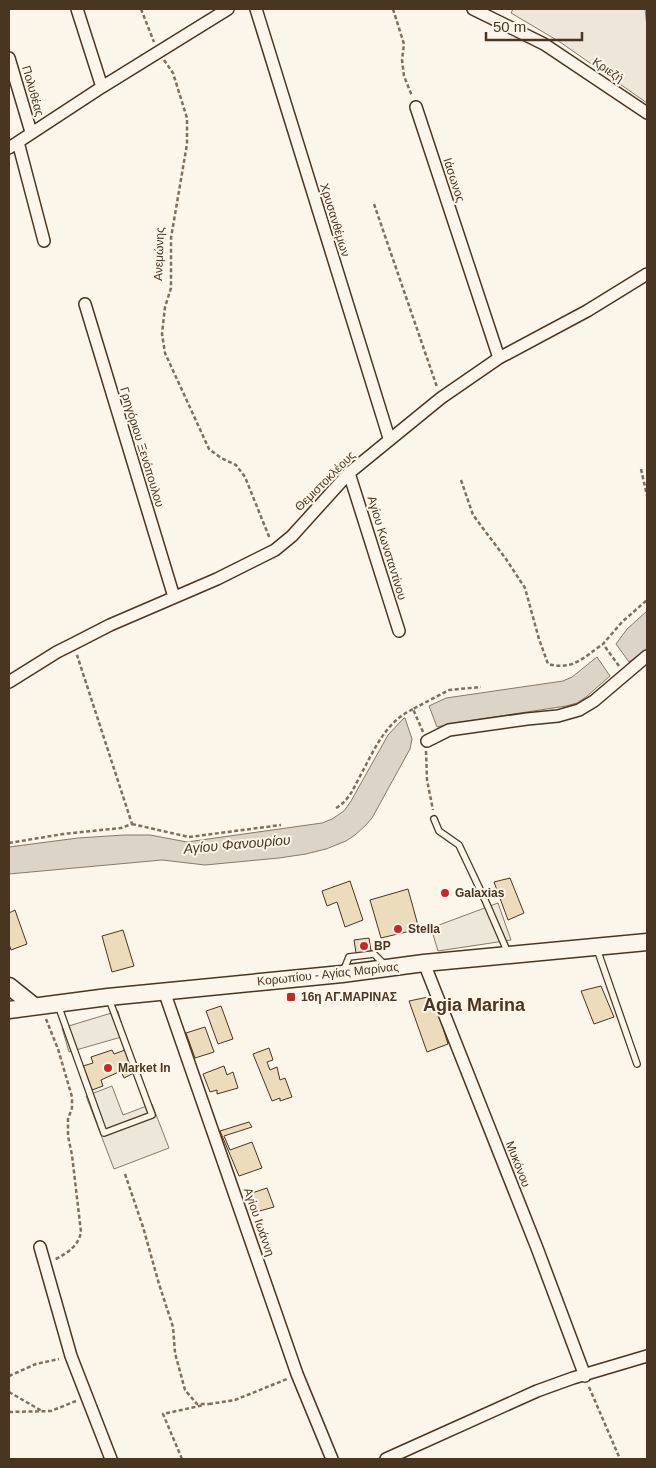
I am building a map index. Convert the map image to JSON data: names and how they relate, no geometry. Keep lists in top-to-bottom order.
{
  "streets": {
    "main road": ["Κορωπίου - Αγίας Μαρίνας"],
    "street": [
      "Κριεζή",
      "Πολυθέας",
      "Ιάσωνος",
      "Χρυσανθέμων",
      "Γρηγόριου Ξενόπουλου",
      "Θεμιστοκλέους",
      "Αγίου Κωνσταντίνου",
      "Μυκόνου",
      "Αγίου Ιωάννη"
    ],
    "path": ["Ανεμώνης"]
  },
  "crossings": [
    ["Ιάσωνος", "Θεμιστοκλέους"],
    ["Χρυσανθέμων", "Θεμιστοκλέους"],
    ["Ανεμώνης", "Θεμιστοκλέους"],
    ["Γρηγόριου Ξενόπουλου", "Θεμιστοκλέους"],
    ["Θεμιστοκλέους", "Αγίου Κωνσταντίνου"],
    ["Κορωπίου - Αγίας Μαρίνας", "Μυκόνου"],
    ["Κορωπίου - Αγίας Μαρίνας", "Αγίου Ιωάννη"]
  ],
  "districts": ["Agia Marina"],
  "water": ["Αγίου Φανουρίου"],
  "places": {
    "other": [
      "Galaxias",
      "Stella",
      "BP",
      "Market In"
    ],
    "transit": ["16η ΑΓ.ΜΑΡΙΝΑΣ"]
  },
  "scale_bar": "50 m"
}
